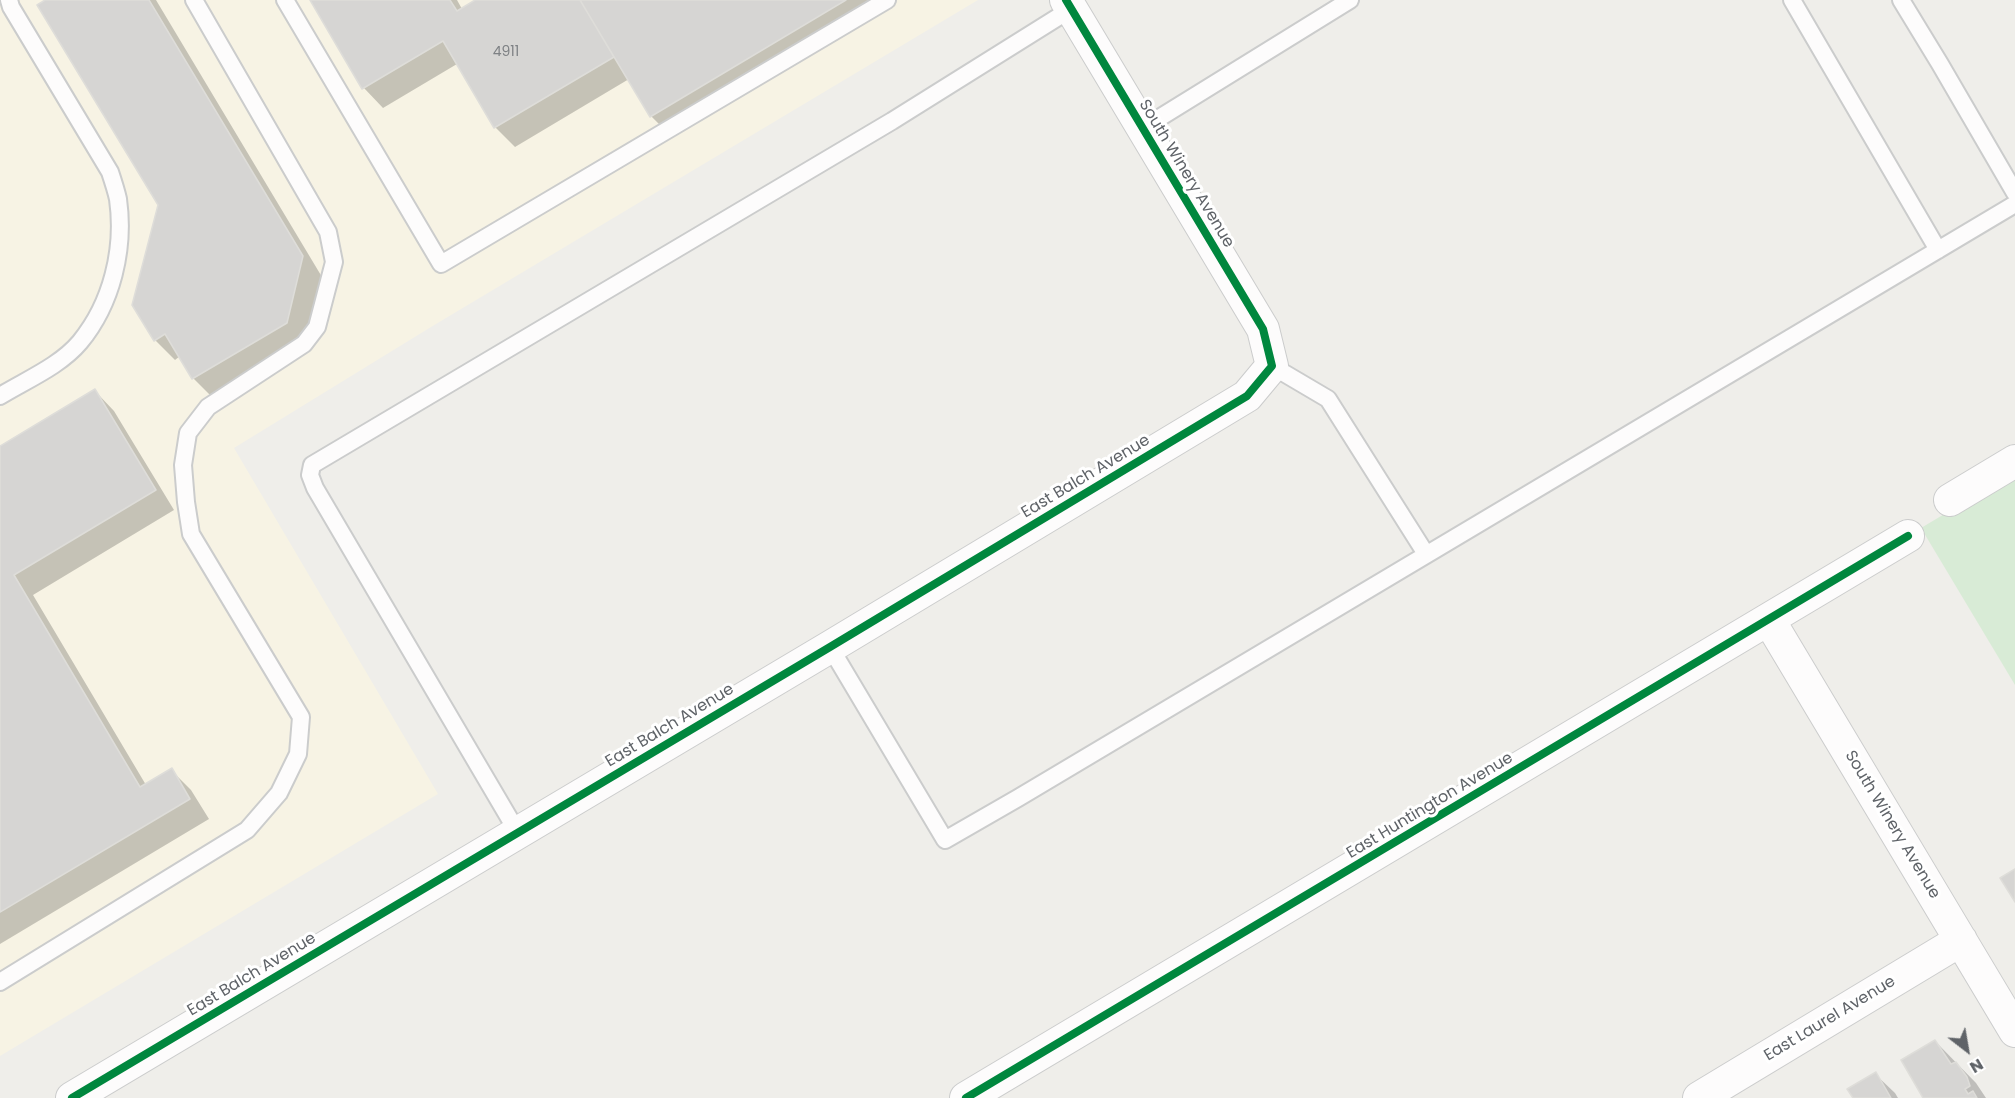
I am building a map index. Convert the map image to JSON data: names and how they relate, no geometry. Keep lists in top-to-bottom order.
{
  "streets": {
    "street": [
      "South Winery Avenue",
      "East Balch Avenue",
      "East Huntington Avenue",
      "East Laurel Avenue"
    ]
  },
  "crossings": [
    ["South Winery Avenue", "East Balch Avenue"],
    ["South Winery Avenue", "East Huntington Avenue"],
    ["South Winery Avenue", "East Laurel Avenue"]
  ],
  "house_numbers": ["4911"],
  "north": "bottom right"
}
